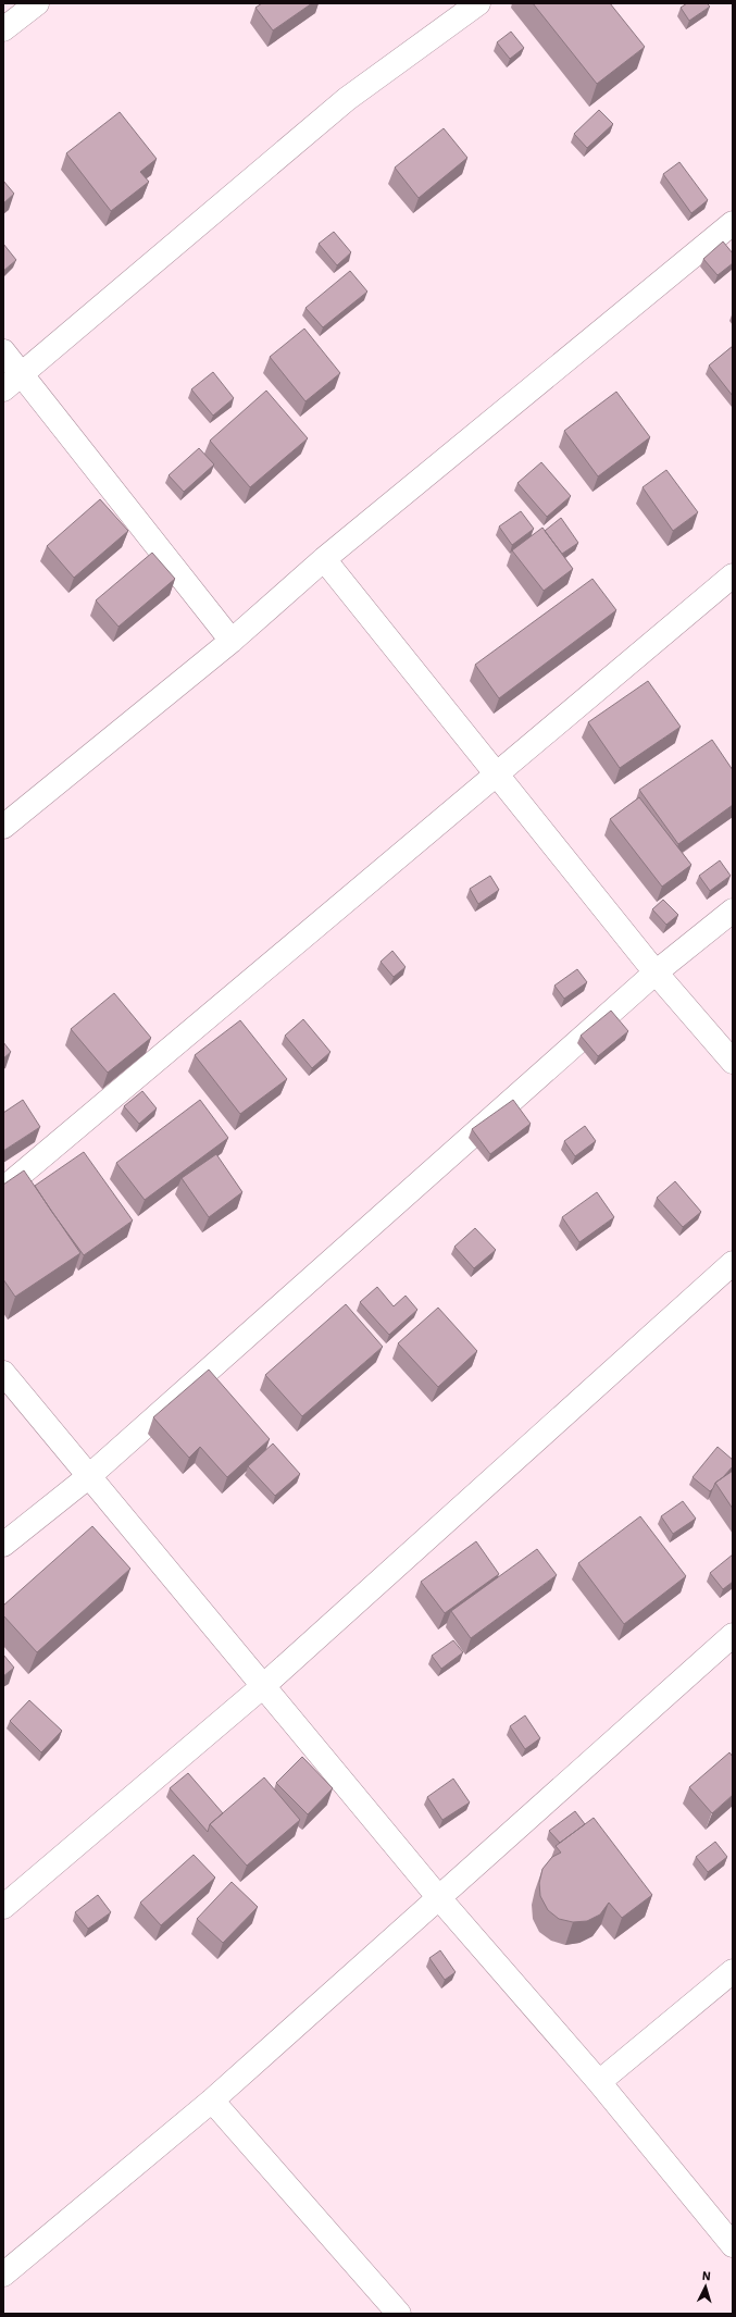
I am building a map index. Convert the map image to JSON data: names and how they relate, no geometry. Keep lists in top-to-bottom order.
{
  "north": "top"
}
